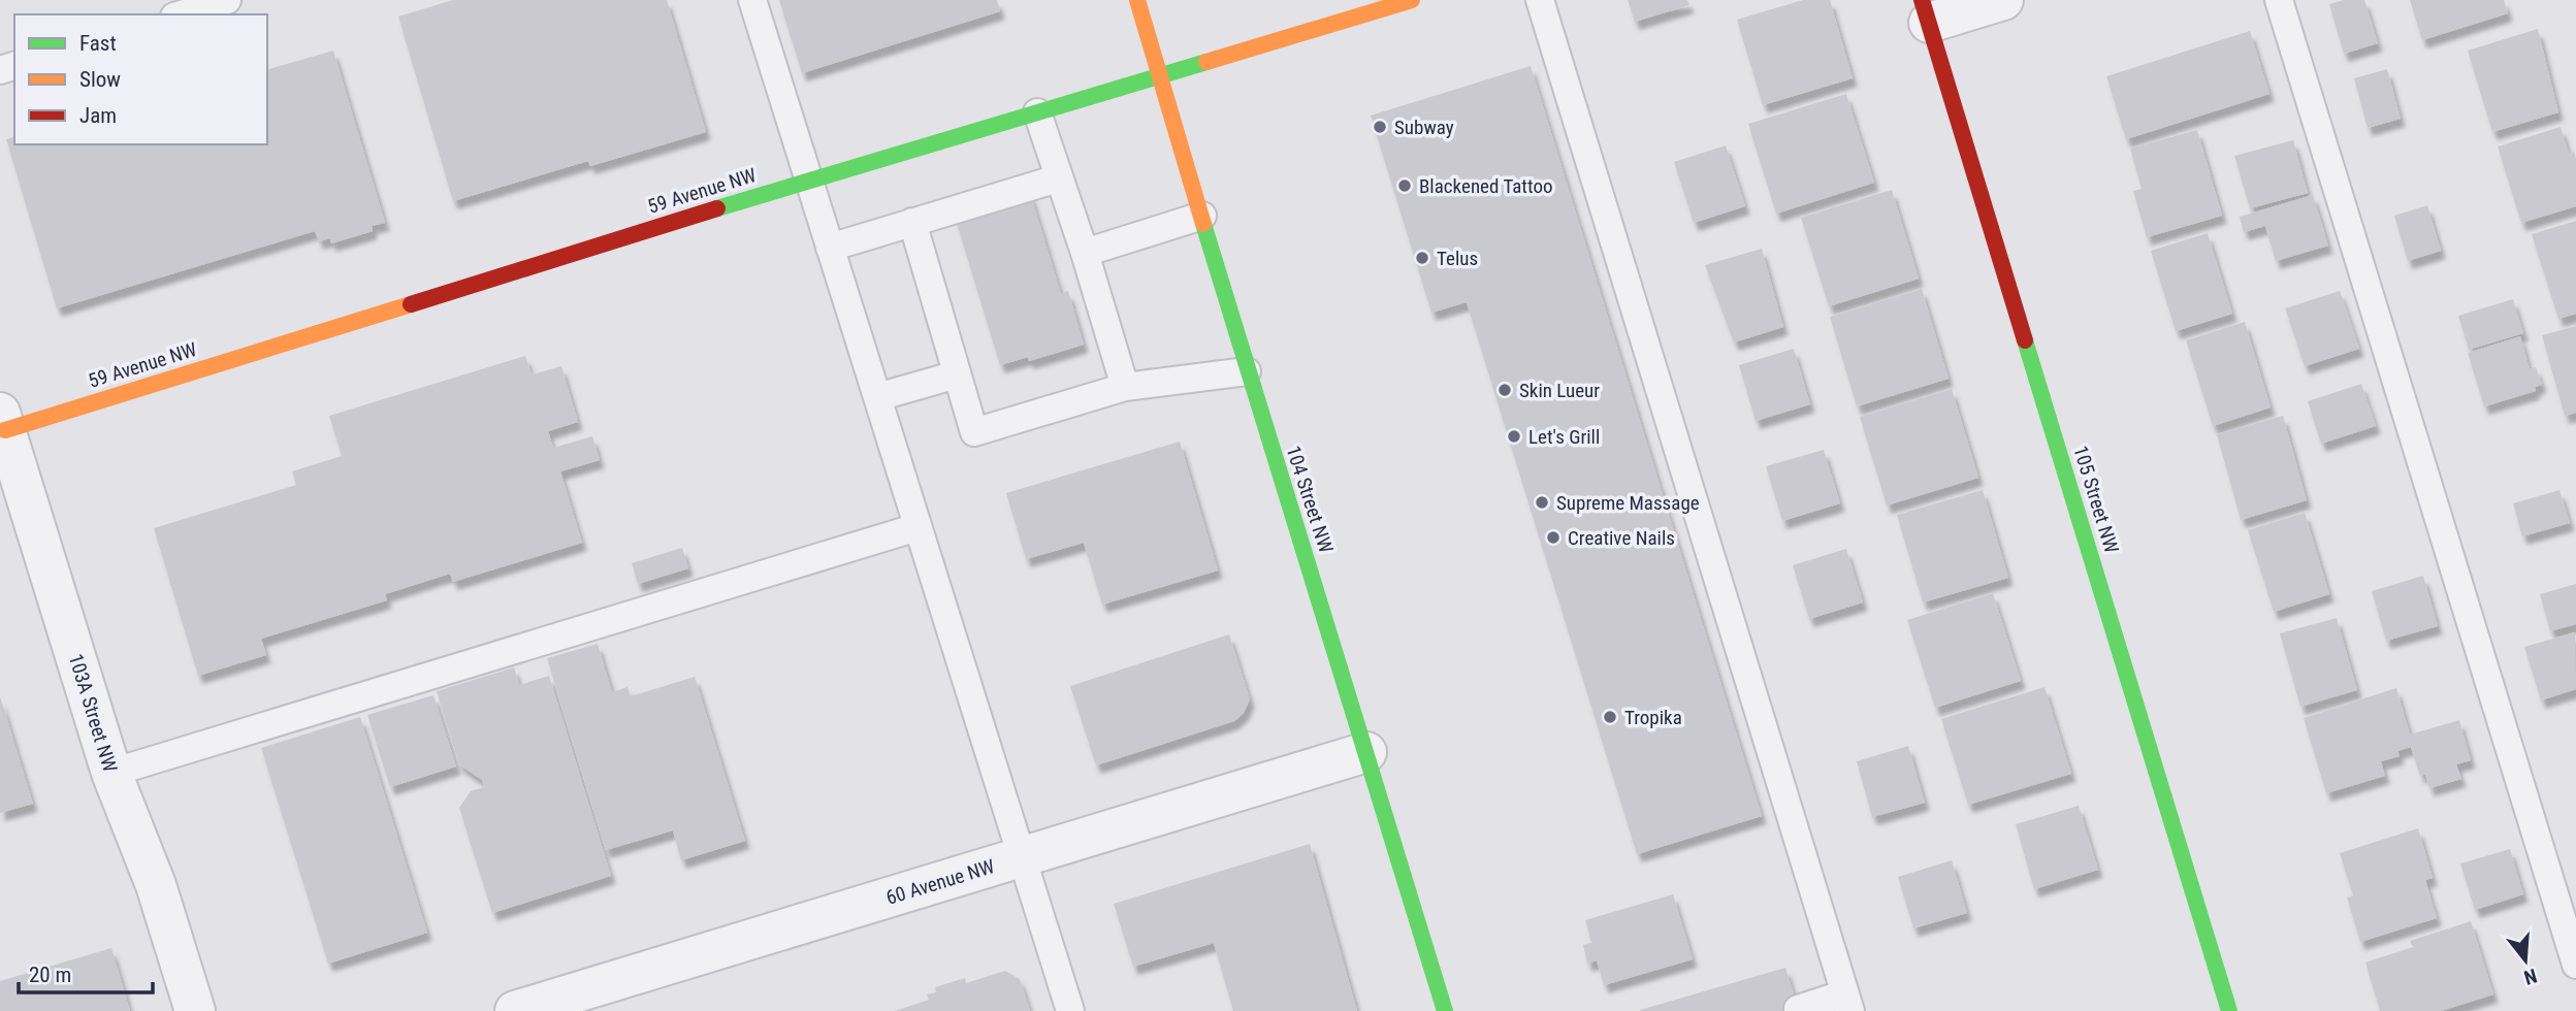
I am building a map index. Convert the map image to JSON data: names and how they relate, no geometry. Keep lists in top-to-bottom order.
{
  "streets": {
    "street": [
      "59 Avenue NW",
      "104 Street NW",
      "105 Street NW",
      "103A Street NW",
      "60 Avenue NW"
    ]
  },
  "crossings": [
    ["59 Avenue NW", "104 Street NW"],
    ["59 Avenue NW", "103A Street NW"],
    ["104 Street NW", "60 Avenue NW"]
  ],
  "places": [
    "Subway",
    "Blackened Tattoo",
    "Telus",
    "Skin Lueur",
    "Let's Grill",
    "Supreme Massage",
    "Creative Nails",
    "Tropika"
  ],
  "legend": ["Fast", "Slow", "Jam"],
  "scale_bar": "20 m",
  "north": "bottom"
}
